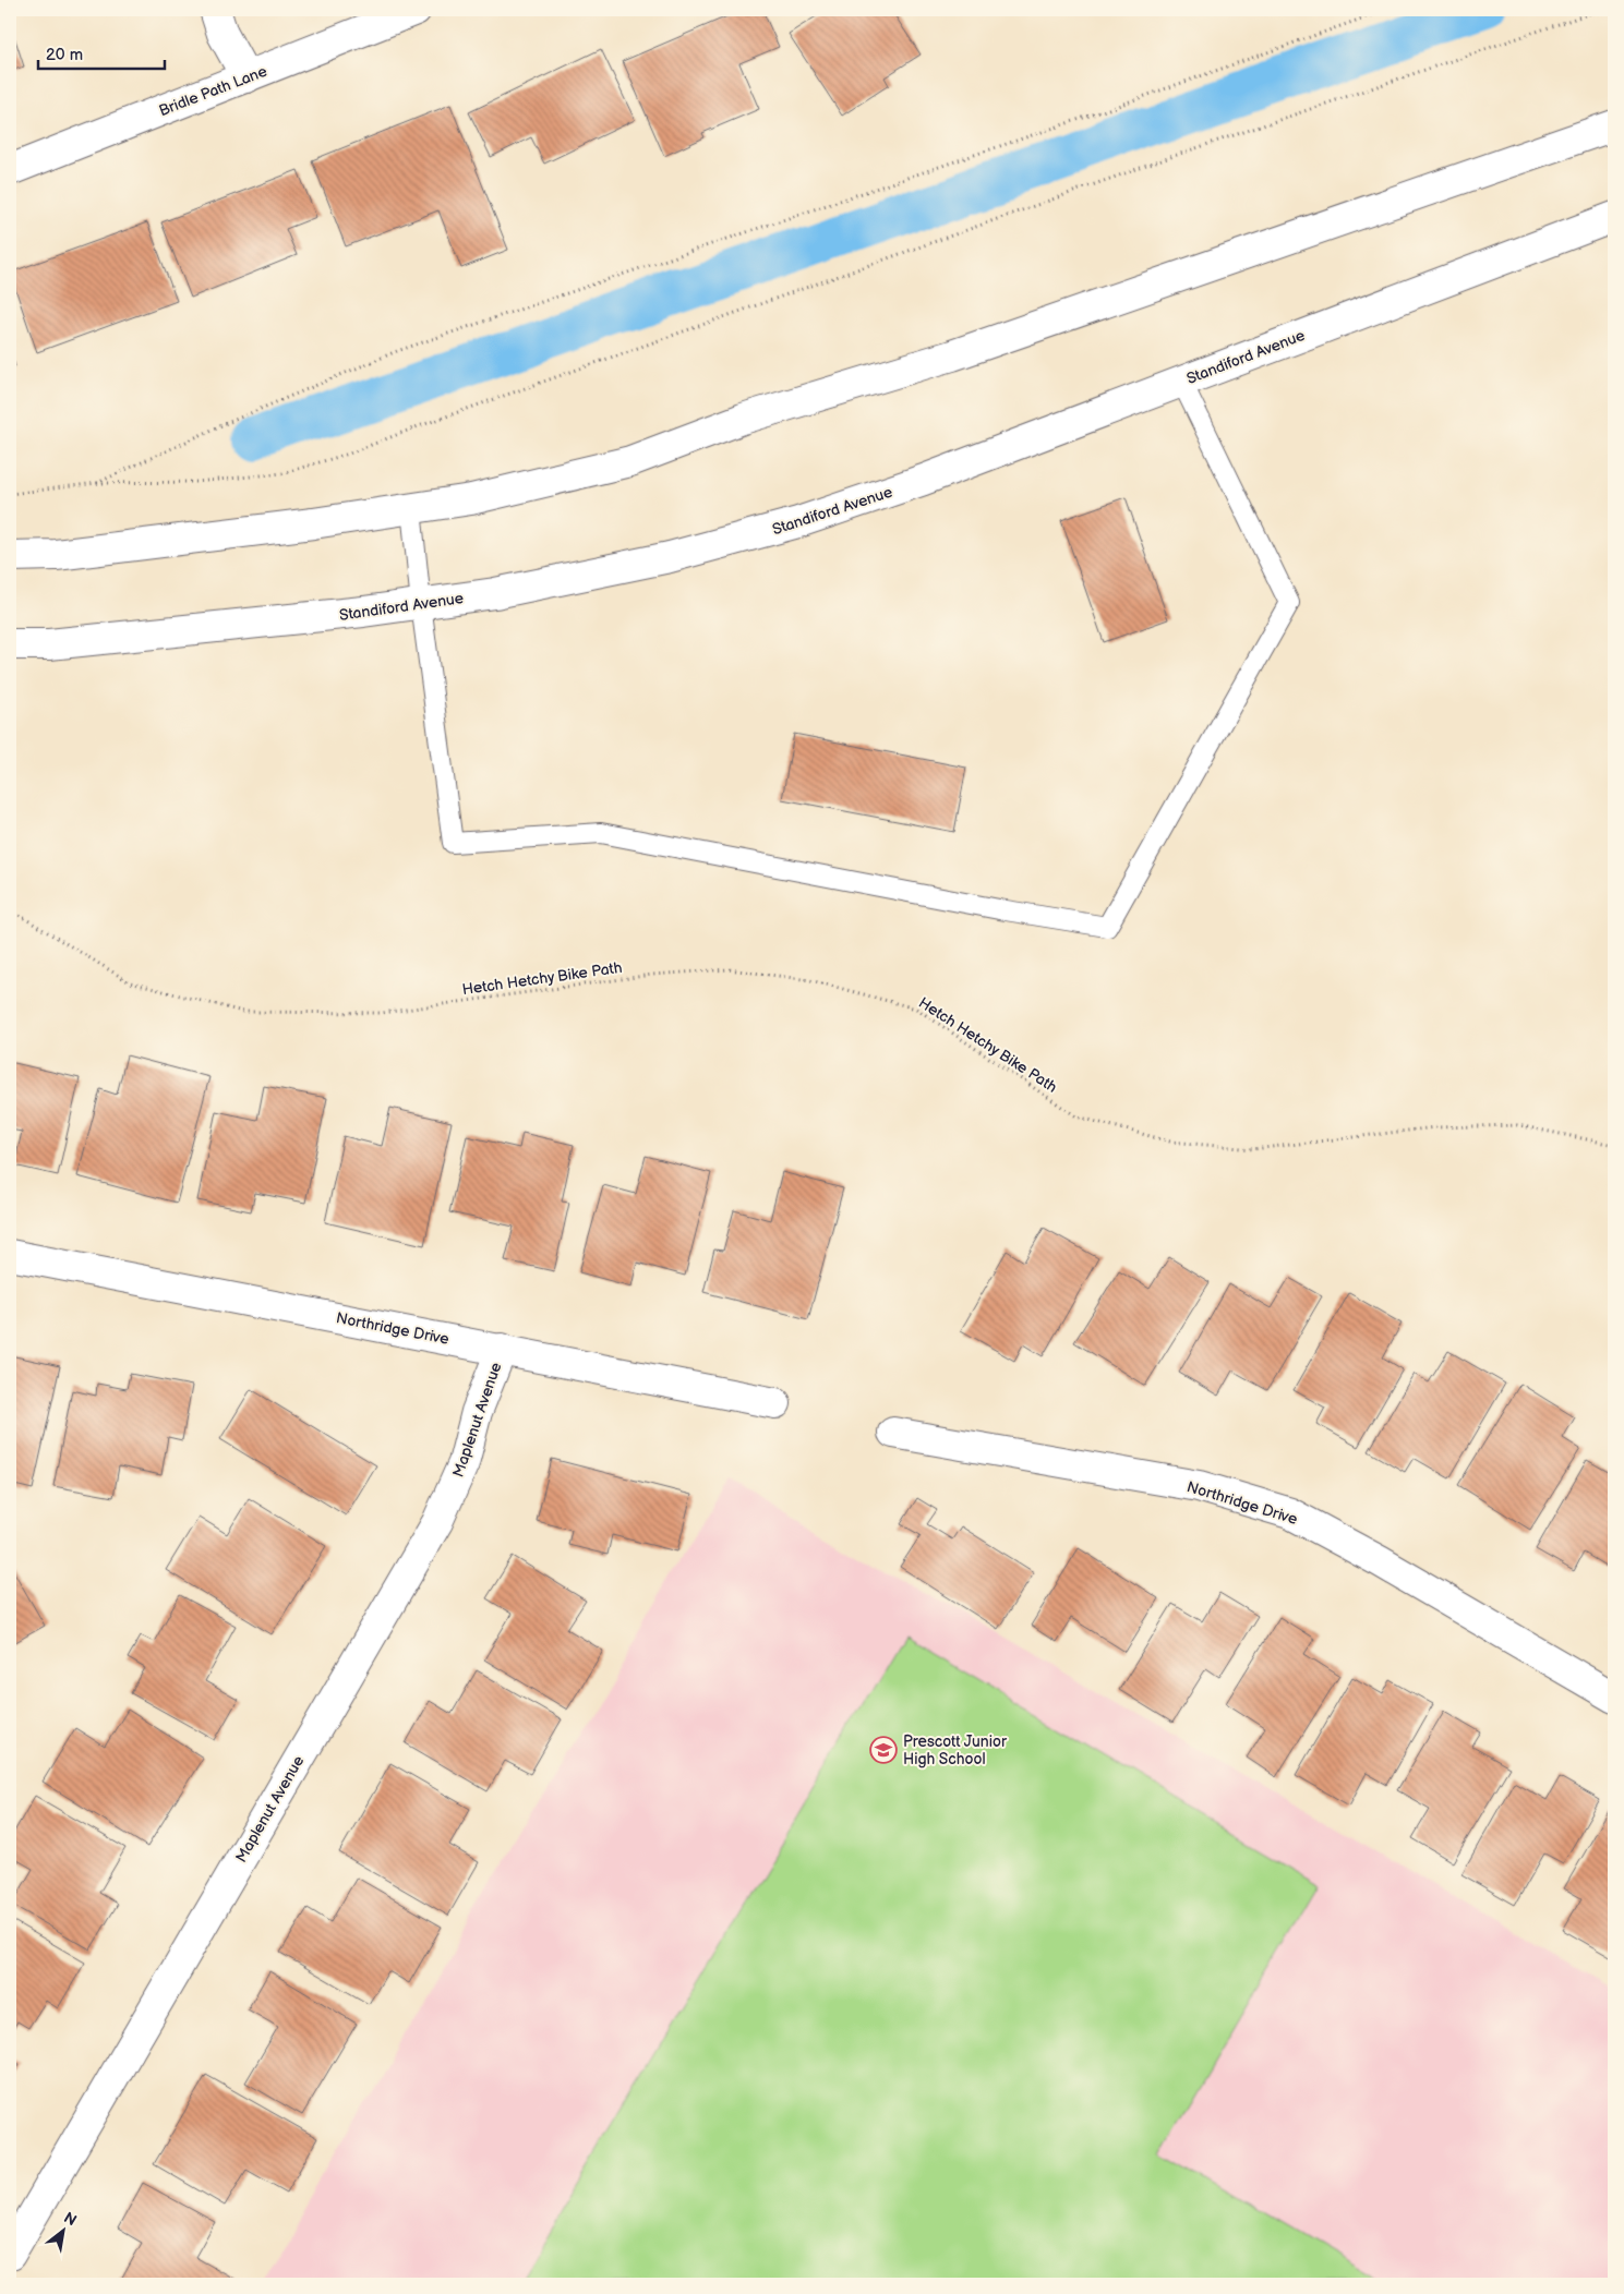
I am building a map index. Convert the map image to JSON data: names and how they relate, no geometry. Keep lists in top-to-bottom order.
{
  "streets": {
    "main road": [
      "Bridle Path Lane",
      "Standiford Avenue",
      "Northridge Drive",
      "Maplenut Avenue"
    ],
    "path": ["Hetch Hetchy Bike Path"]
  },
  "crossings": [
    ["Northridge Drive", "Maplenut Avenue"]
  ],
  "places": {
    "school or university": ["Prescott Junior High School"]
  },
  "scale_bar": "20 m",
  "north": "top right"
}
